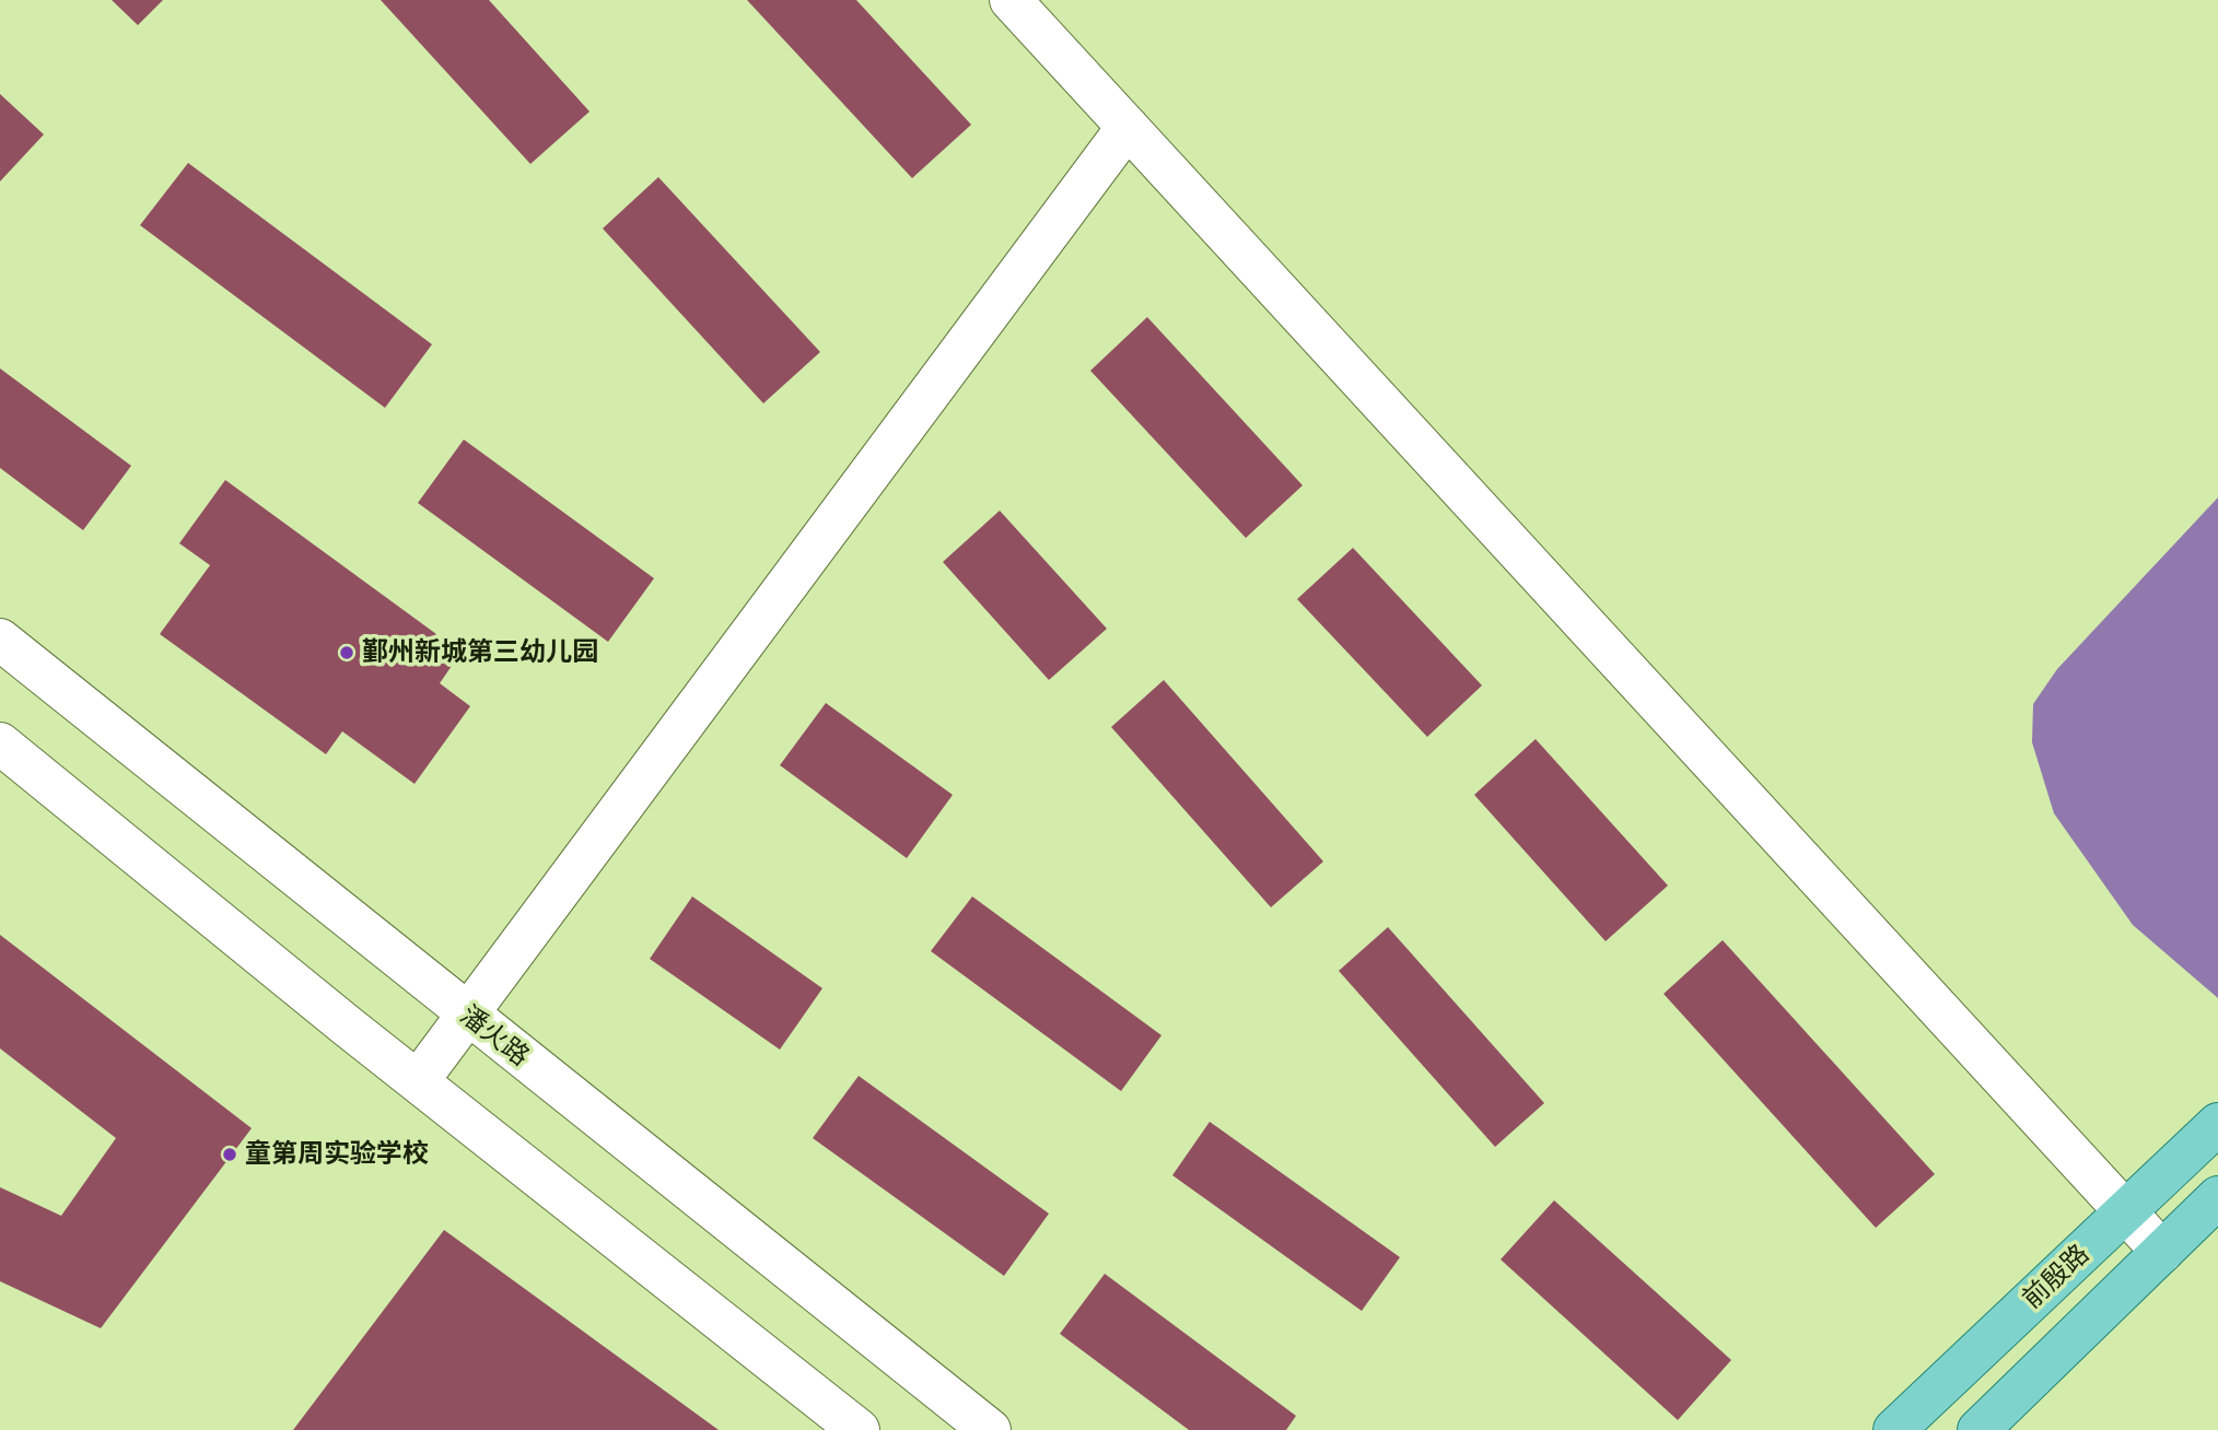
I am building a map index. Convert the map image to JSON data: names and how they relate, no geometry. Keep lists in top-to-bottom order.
{
  "streets": {
    "main road": ["前殷路"],
    "street": ["潘火路"]
  },
  "places": ["鄞州新城第三幼儿园", "童第周实验学校"]
}
